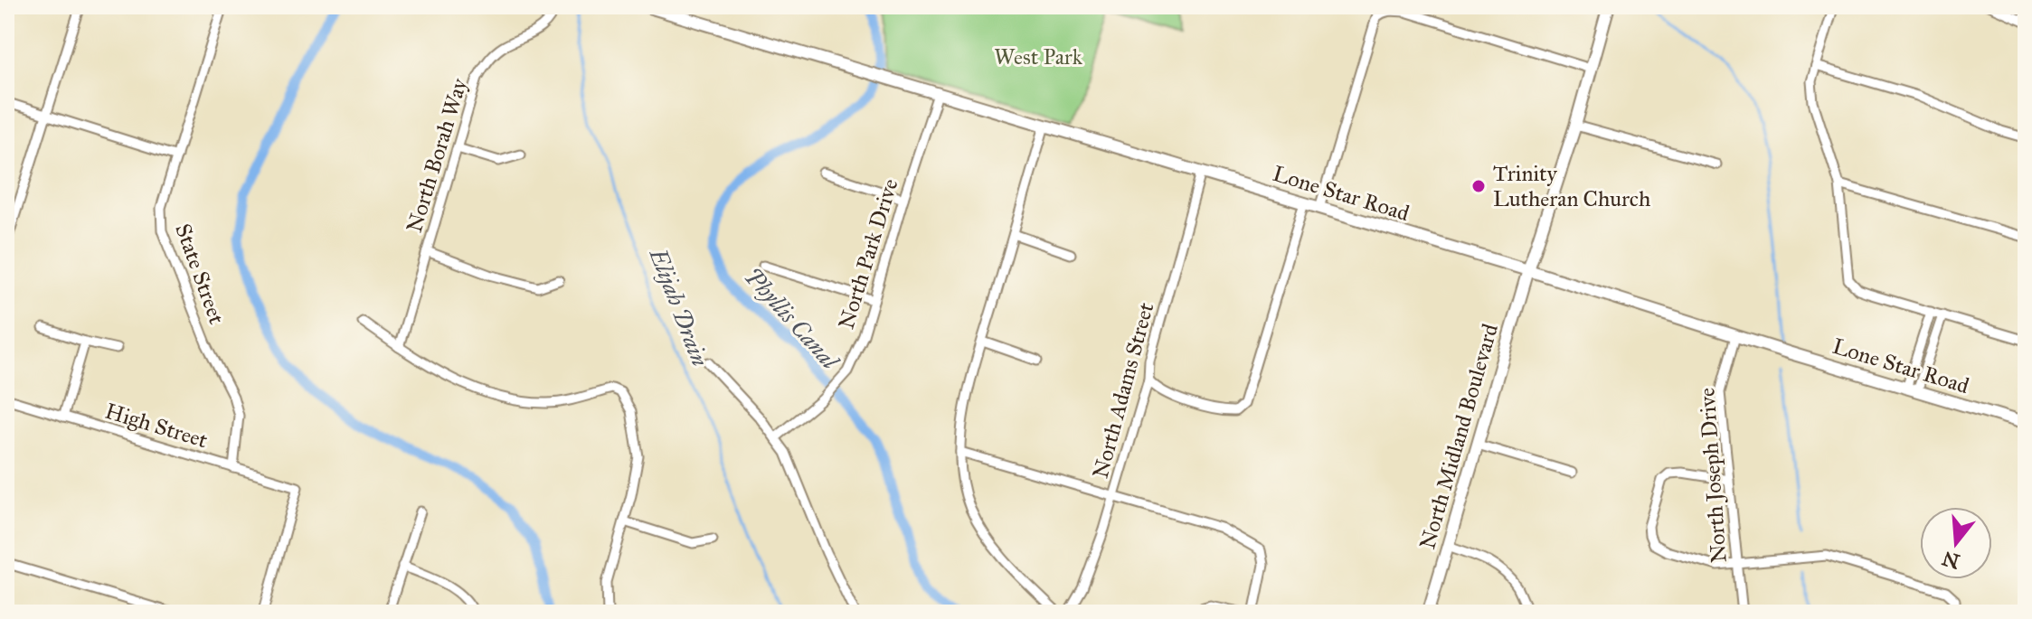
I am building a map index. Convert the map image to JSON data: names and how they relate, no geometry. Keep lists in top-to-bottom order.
{
  "streets": {
    "main road": ["Lone Star Road", "North Midland Boulevard"],
    "street": [
      "North Borah Way",
      "North Park Drive",
      "State Street",
      "North Adams Street",
      "High Street",
      "North Joseph Drive"
    ]
  },
  "crossings": [
    ["Lone Star Road", "North Park Drive"],
    ["Lone Star Road", "North Adams Street"],
    ["Lone Star Road", "North Midland Boulevard"],
    ["Lone Star Road", "North Joseph Drive"],
    ["State Street", "High Street"]
  ],
  "water": ["Elijah Drain", "Phyllis Canal"],
  "parks": ["West Park"],
  "places": ["Trinity Lutheran Church"],
  "north": "bottom"
}
